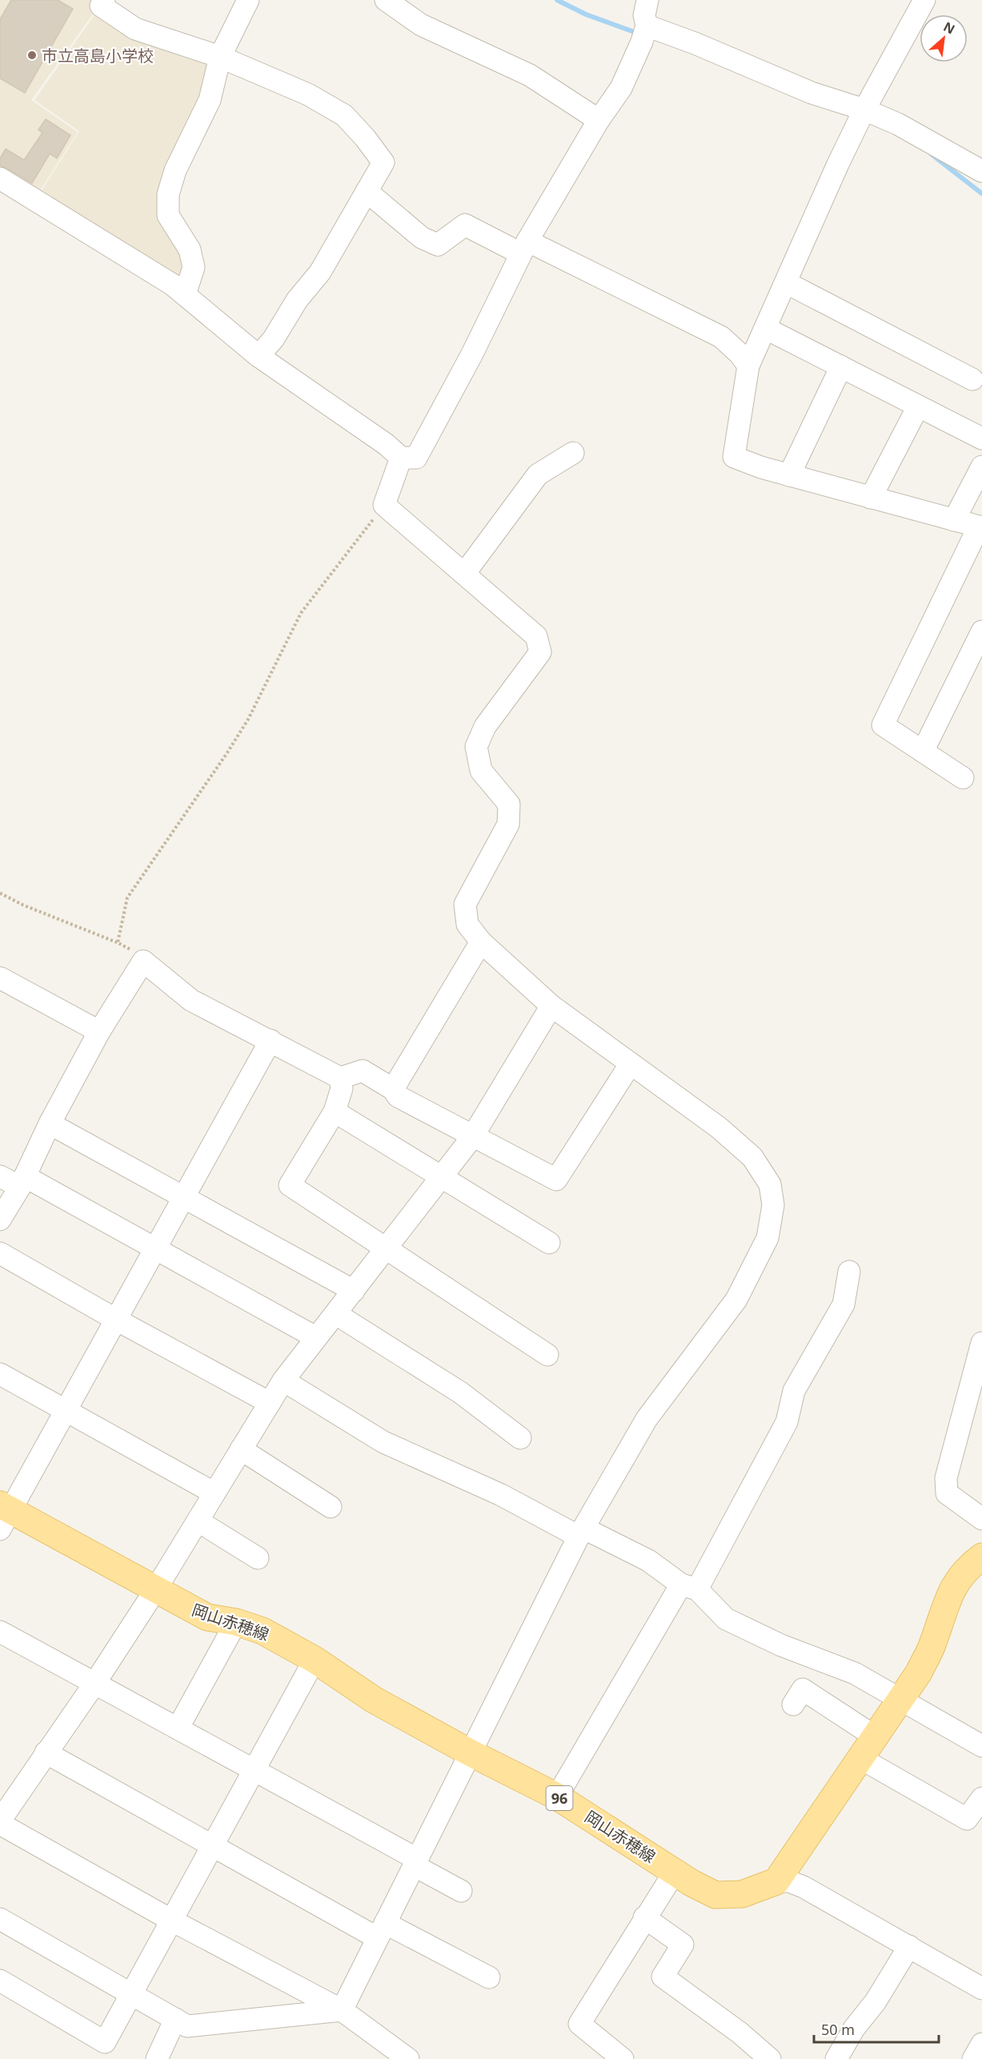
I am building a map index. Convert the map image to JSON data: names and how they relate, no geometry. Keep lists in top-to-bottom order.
{
  "streets": {
    "main road": ["岡山赤穂線", "96"]
  },
  "places": ["市立高島小学校"],
  "scale_bar": "50 m",
  "north": "top right"
}
